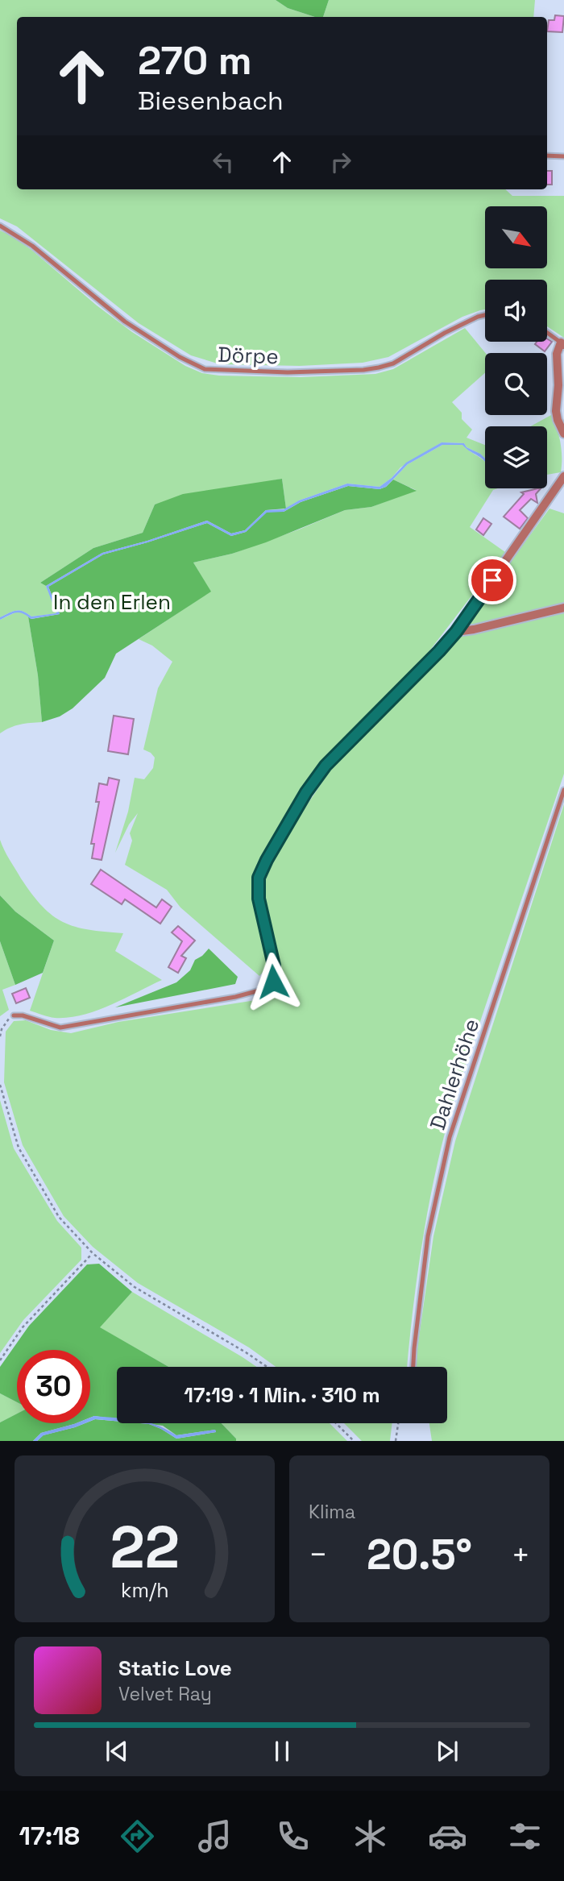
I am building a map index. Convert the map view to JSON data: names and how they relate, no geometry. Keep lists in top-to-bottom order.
{
  "streets": {
    "lane": ["Dörpe", "Dahlerhöhe"]
  },
  "parks": ["In den Erlen"],
  "north": "bottom right",
  "page": {
    "turn": ["270 m", "Biesenbach"],
    "limit": "30",
    "trip": "17:19 · 1 Min. · 310 m",
    "tile": "Klima",
    "heat": ["−", "20.5°", "+"],
    "song": ["Static Love", "Velvet Ray"],
    "tabs": "17:18",
    "gauge": ["22", "km/h"]
  }
}
